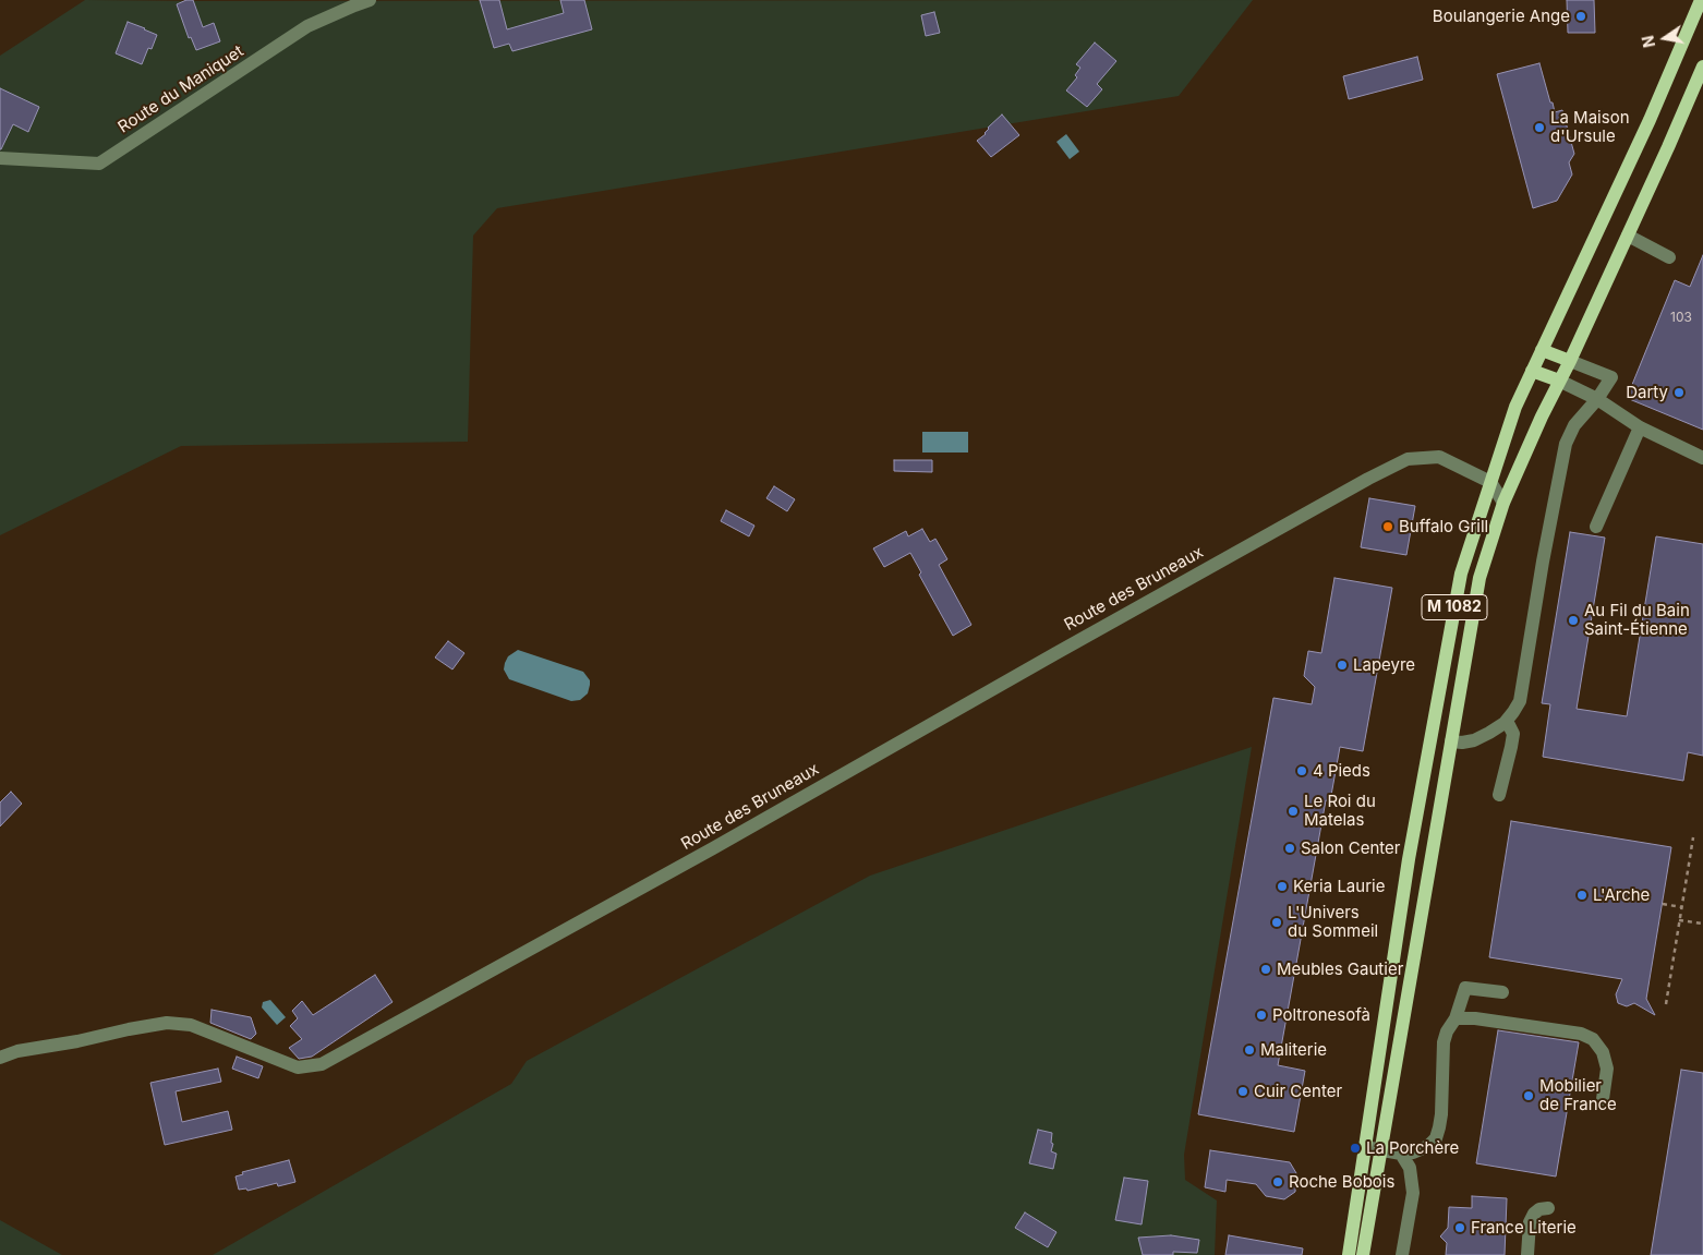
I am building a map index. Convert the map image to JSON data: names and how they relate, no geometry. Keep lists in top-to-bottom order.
{
  "streets": {
    "main road": ["M 1082"],
    "street": ["Route du Maniquet", "Route des Bruneaux"]
  },
  "crossings": [
    ["Route des Bruneaux", "M 1082"]
  ],
  "places": [
    "Boulangerie Ange",
    "La Maison d'Ursule",
    "Darty",
    "Buffalo Grill",
    "Au Fil du Bain Saint-Étienne",
    "Lapeyre",
    "4 Pieds",
    "Le Roi du Matelas",
    "Salon Center",
    "Keria Laurie",
    "L'Arche",
    "L'Univers du Sommeil",
    "Meubles Gautier",
    "Poltronesofà",
    "Maliterie",
    "Cuir Center",
    "Mobilier de France",
    "La Porchère",
    "Roche Bobois",
    "France Literie"
  ],
  "house_numbers": ["103"],
  "north": "left"
}
